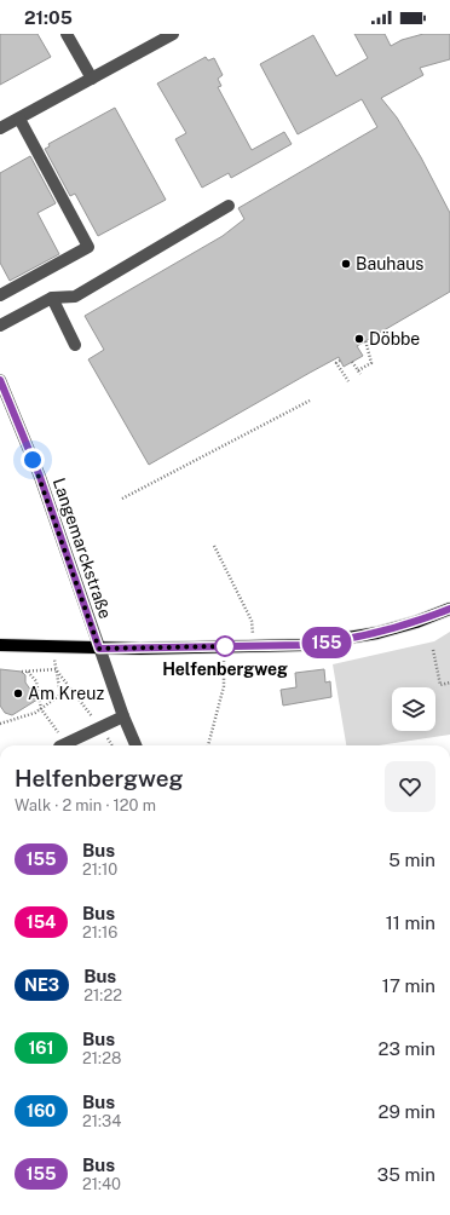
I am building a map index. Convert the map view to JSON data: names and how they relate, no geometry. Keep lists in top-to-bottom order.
{
  "streets": {
    "street": ["Langemarckstraße"]
  },
  "places": [
    "Bauhaus",
    "Döbbe",
    "Helfenbergweg",
    "Am Kreuz"
  ],
  "lines": ["bus line 155"],
  "page": {
    "status": "21:05",
    "on_map": "155",
    "heading": ["Helfenbergweg", "Walk · 2 min · 120 m"],
    "list": [
      {
        "mark": "155",
        "name": "Bus",
        "note": "21:10",
        "value": "5 min"
      },
      {
        "mark": "154",
        "name": "Bus",
        "note": "21:16",
        "value": "11 min"
      },
      {
        "mark": "NE3",
        "name": "Bus",
        "note": "21:22",
        "value": "17 min"
      },
      {
        "mark": "161",
        "name": "Bus",
        "note": "21:28",
        "value": "23 min"
      },
      {
        "mark": "160",
        "name": "Bus",
        "note": "21:34",
        "value": "29 min"
      },
      {
        "mark": "155",
        "name": "Bus",
        "note": "21:40",
        "value": "35 min"
      }
    ]
  }
}
